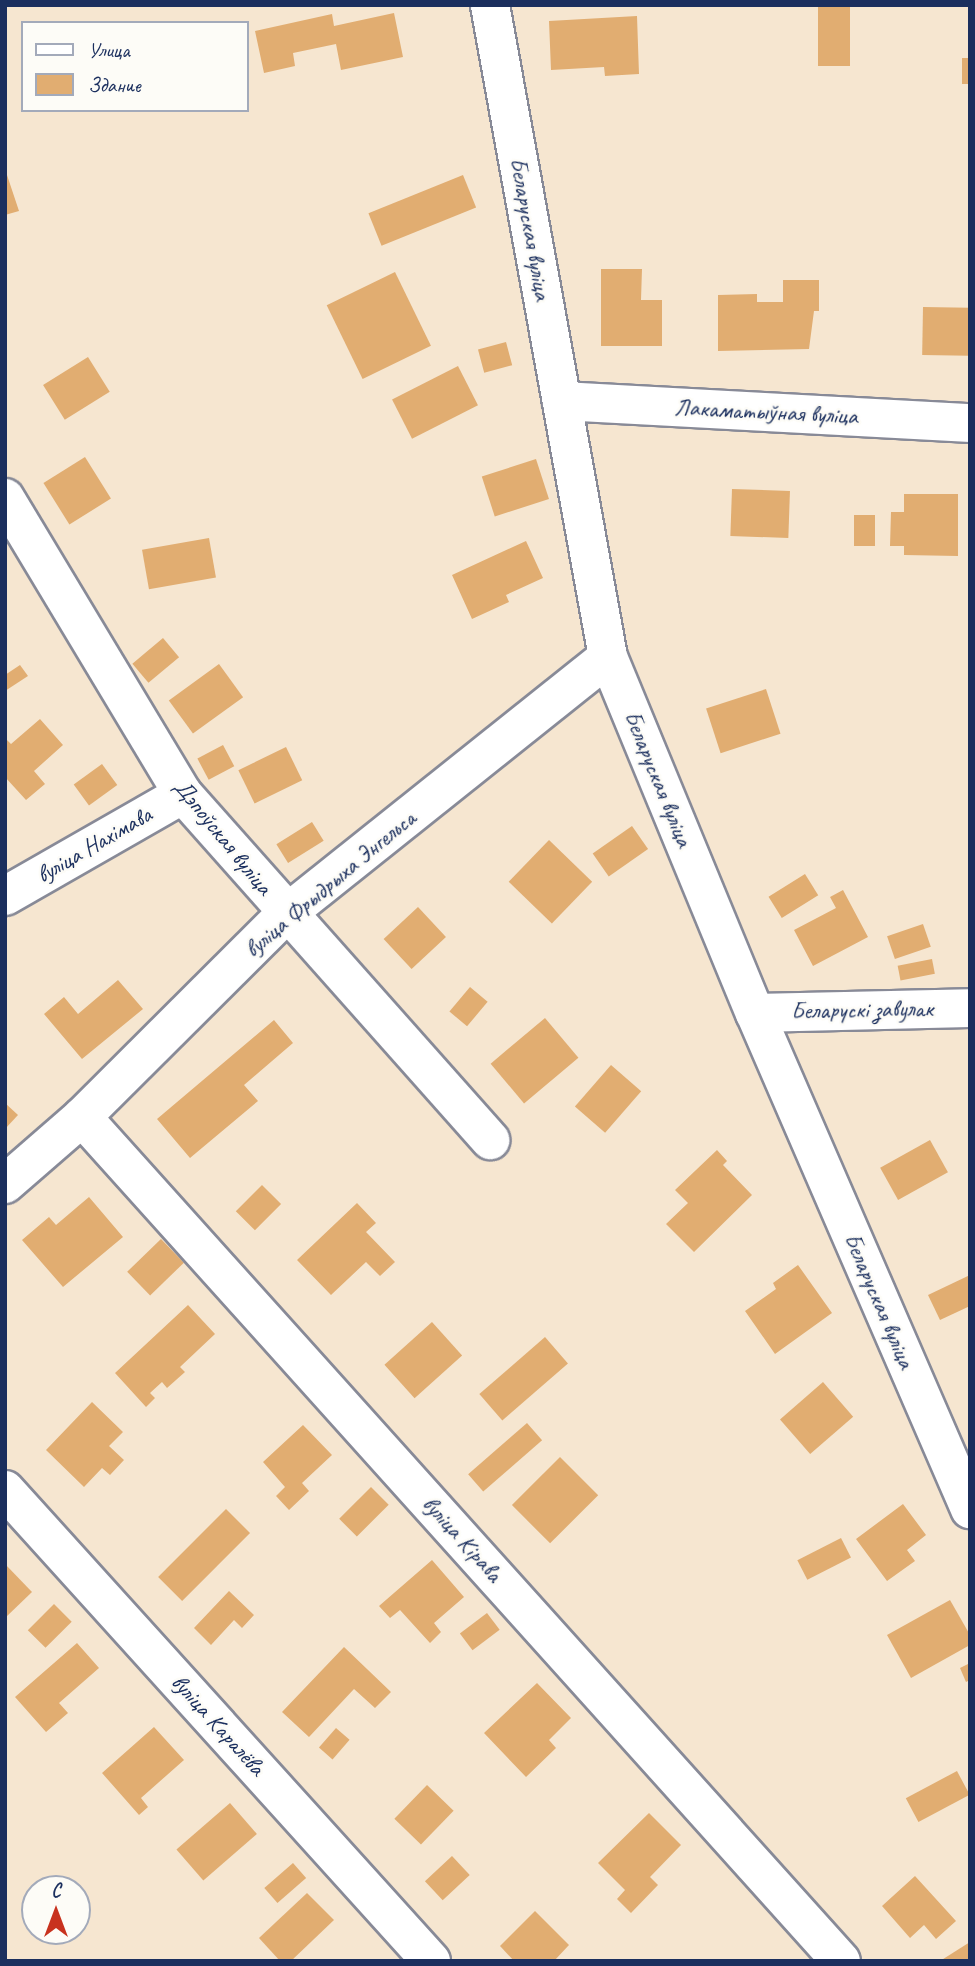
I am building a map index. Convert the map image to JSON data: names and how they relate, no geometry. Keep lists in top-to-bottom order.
{
  "streets": {
    "street": [
      "Беларуская вуліца",
      "Лакаматыўная вуліца",
      "Дэпоўская вуліца",
      "вуліца Нахімава",
      "вуліца Фрыдрыха Энгельса",
      "Беларускі завулак",
      "вуліца Кірава",
      "вуліца Каралёва"
    ]
  },
  "crossings": [
    ["Беларуская вуліца", "Лакаматыўная вуліца"],
    ["Беларуская вуліца", "вуліца Фрыдрыха Энгельса"],
    ["Беларуская вуліца", "Беларускі завулак"],
    ["Дэпоўская вуліца", "вуліца Нахімава"],
    ["Дэпоўская вуліца", "вуліца Фрыдрыха Энгельса"],
    ["вуліца Фрыдрыха Энгельса", "вуліца Кірава"]
  ],
  "legend": ["Улица", "Здание"],
  "north": "top"
}
